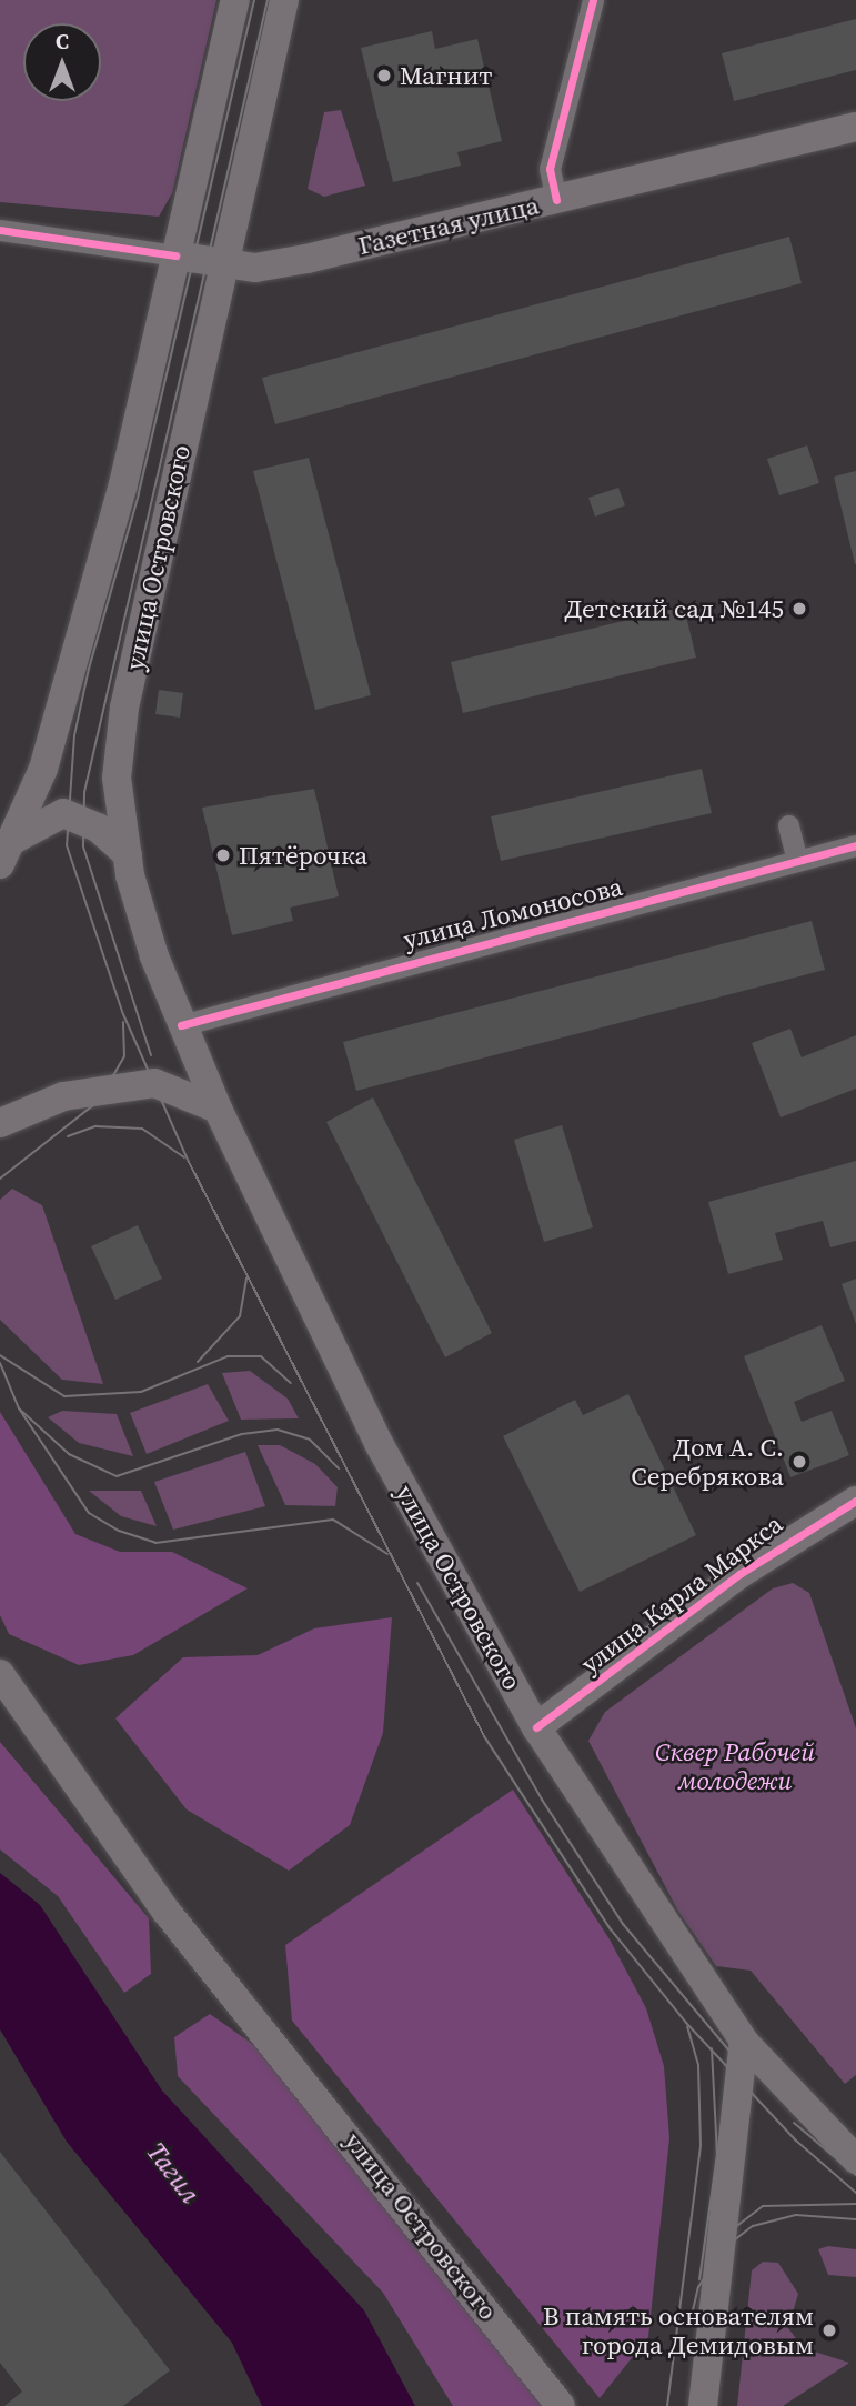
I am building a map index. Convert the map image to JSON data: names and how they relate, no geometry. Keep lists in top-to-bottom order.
{
  "streets": {
    "main road": ["Газетная улица", "улица Островского", "улица Карла Маркса"],
    "street": ["улица Ломоносова"]
  },
  "crossings": [
    ["Газетная улица", "улица Островского"],
    ["улица Островского", "улица Ломоносова"],
    ["улица Островского", "улица Карла Маркса"]
  ],
  "water": ["Тагил"],
  "parks": ["Сквер Рабочей молодежи"],
  "places": [
    "Магнит",
    "Детский сад №145",
    "Пятёрочка",
    "Дом А. С. Серебрякова",
    "В память основателям города Демидовым"
  ],
  "north": "top"
}
